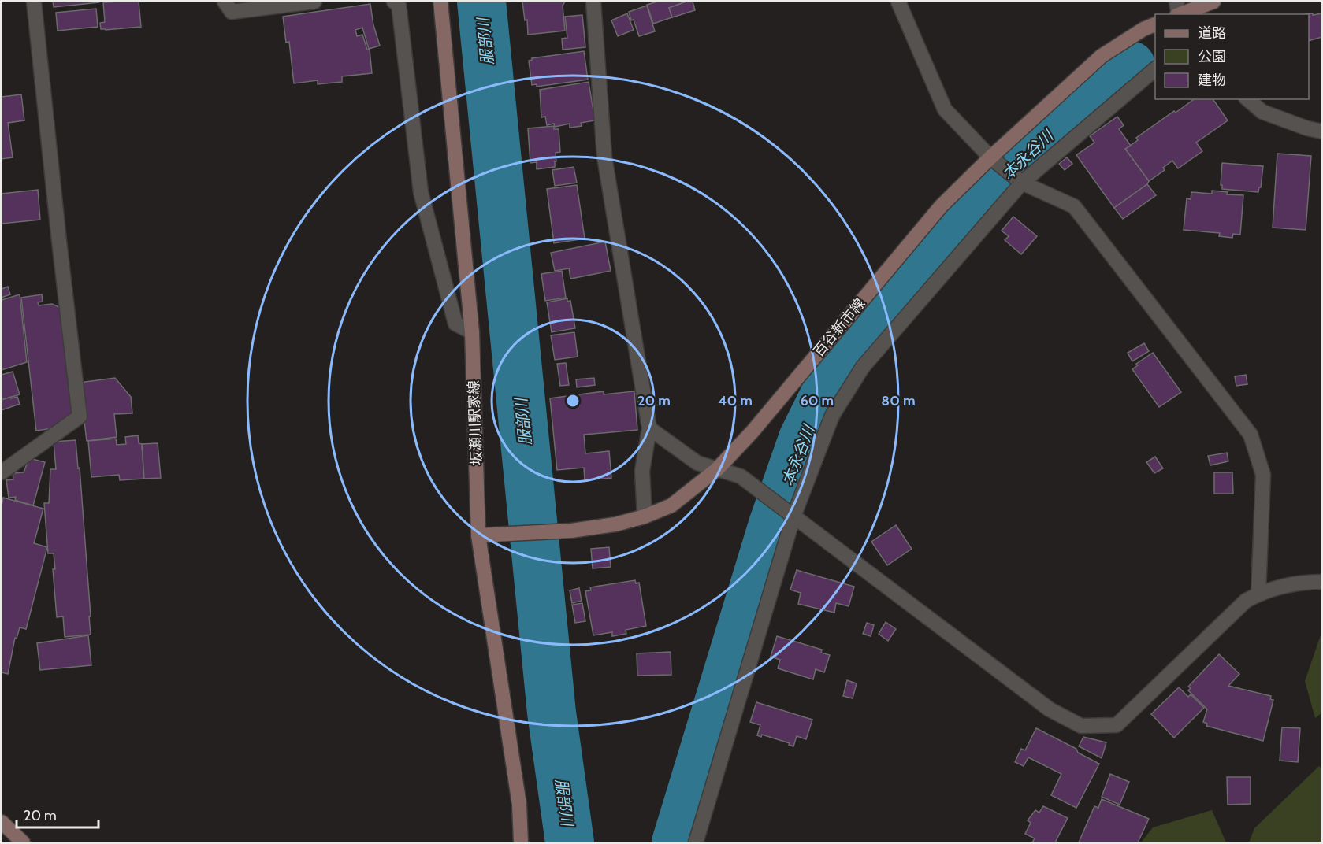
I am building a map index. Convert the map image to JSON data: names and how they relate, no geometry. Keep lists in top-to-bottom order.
{
  "streets": {
    "main road": ["百谷新市線", "坂瀬川駅家線"]
  },
  "crossings": [
    ["百谷新市線", "坂瀬川駅家線"]
  ],
  "water": ["服部川", "本永谷川"],
  "legend": ["道路", "公園", "建物"],
  "scale_bar": "20 m",
  "rings": [
    "20 m",
    "40 m",
    "60 m",
    "80 m"
  ]
}
